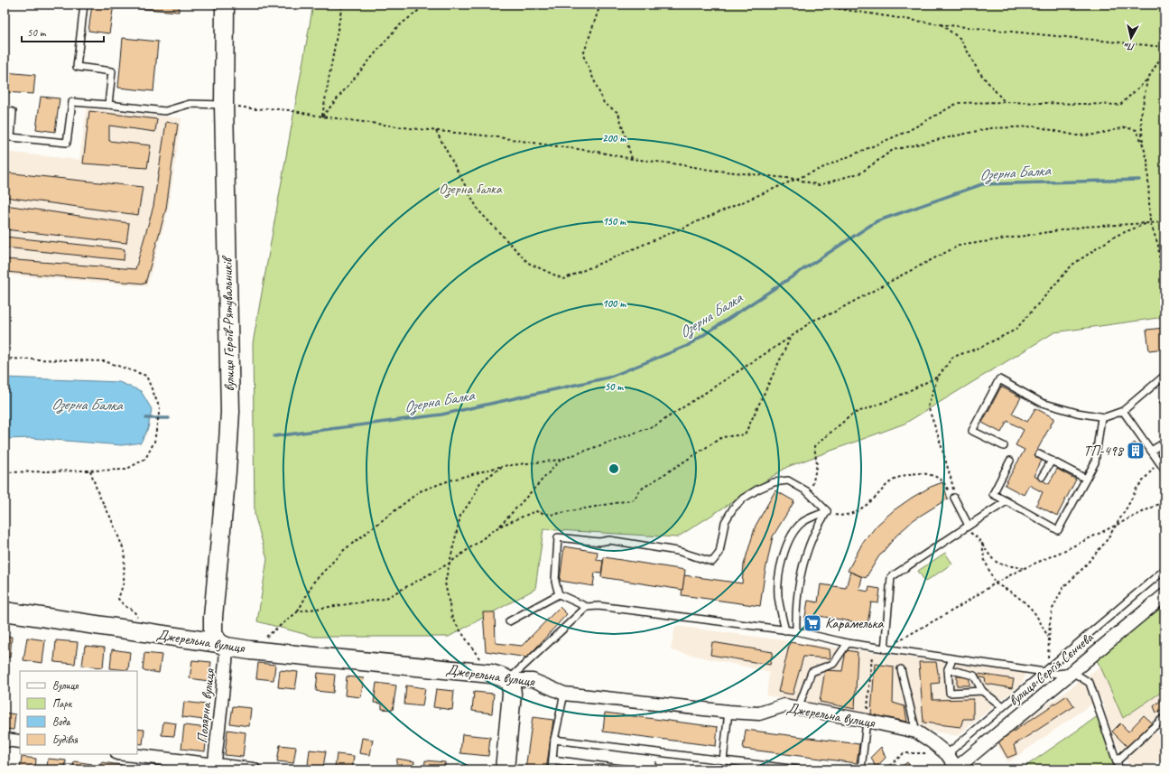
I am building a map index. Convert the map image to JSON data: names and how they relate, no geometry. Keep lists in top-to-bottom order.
{
  "streets": {
    "main road": ["вулиця Героїв-Рятувальників", "Джерельна вулиця"],
    "street": ["вулиця Сергія Сєнчева", "Полярна вулиця"]
  },
  "crossings": [
    ["вулиця Героїв-Рятувальників", "Джерельна вулиця"],
    ["вулиця Героїв-Рятувальників", "Полярна вулиця"],
    ["Джерельна вулиця", "вулиця Сергія Сєнчева"],
    ["Джерельна вулиця", "Полярна вулиця"]
  ],
  "water": ["Озерна Балка"],
  "parks": ["Озерна балка"],
  "places": {
    "building": ["ТП-498"],
    "supermarket": ["Карамелька"]
  },
  "legend": [
    "Вулиця",
    "Парк",
    "Вода",
    "Будівля"
  ],
  "scale_bar": "50 m",
  "north": "bottom",
  "rings": [
    "200 m",
    "150 m",
    "100 m",
    "50 m"
  ]
}
